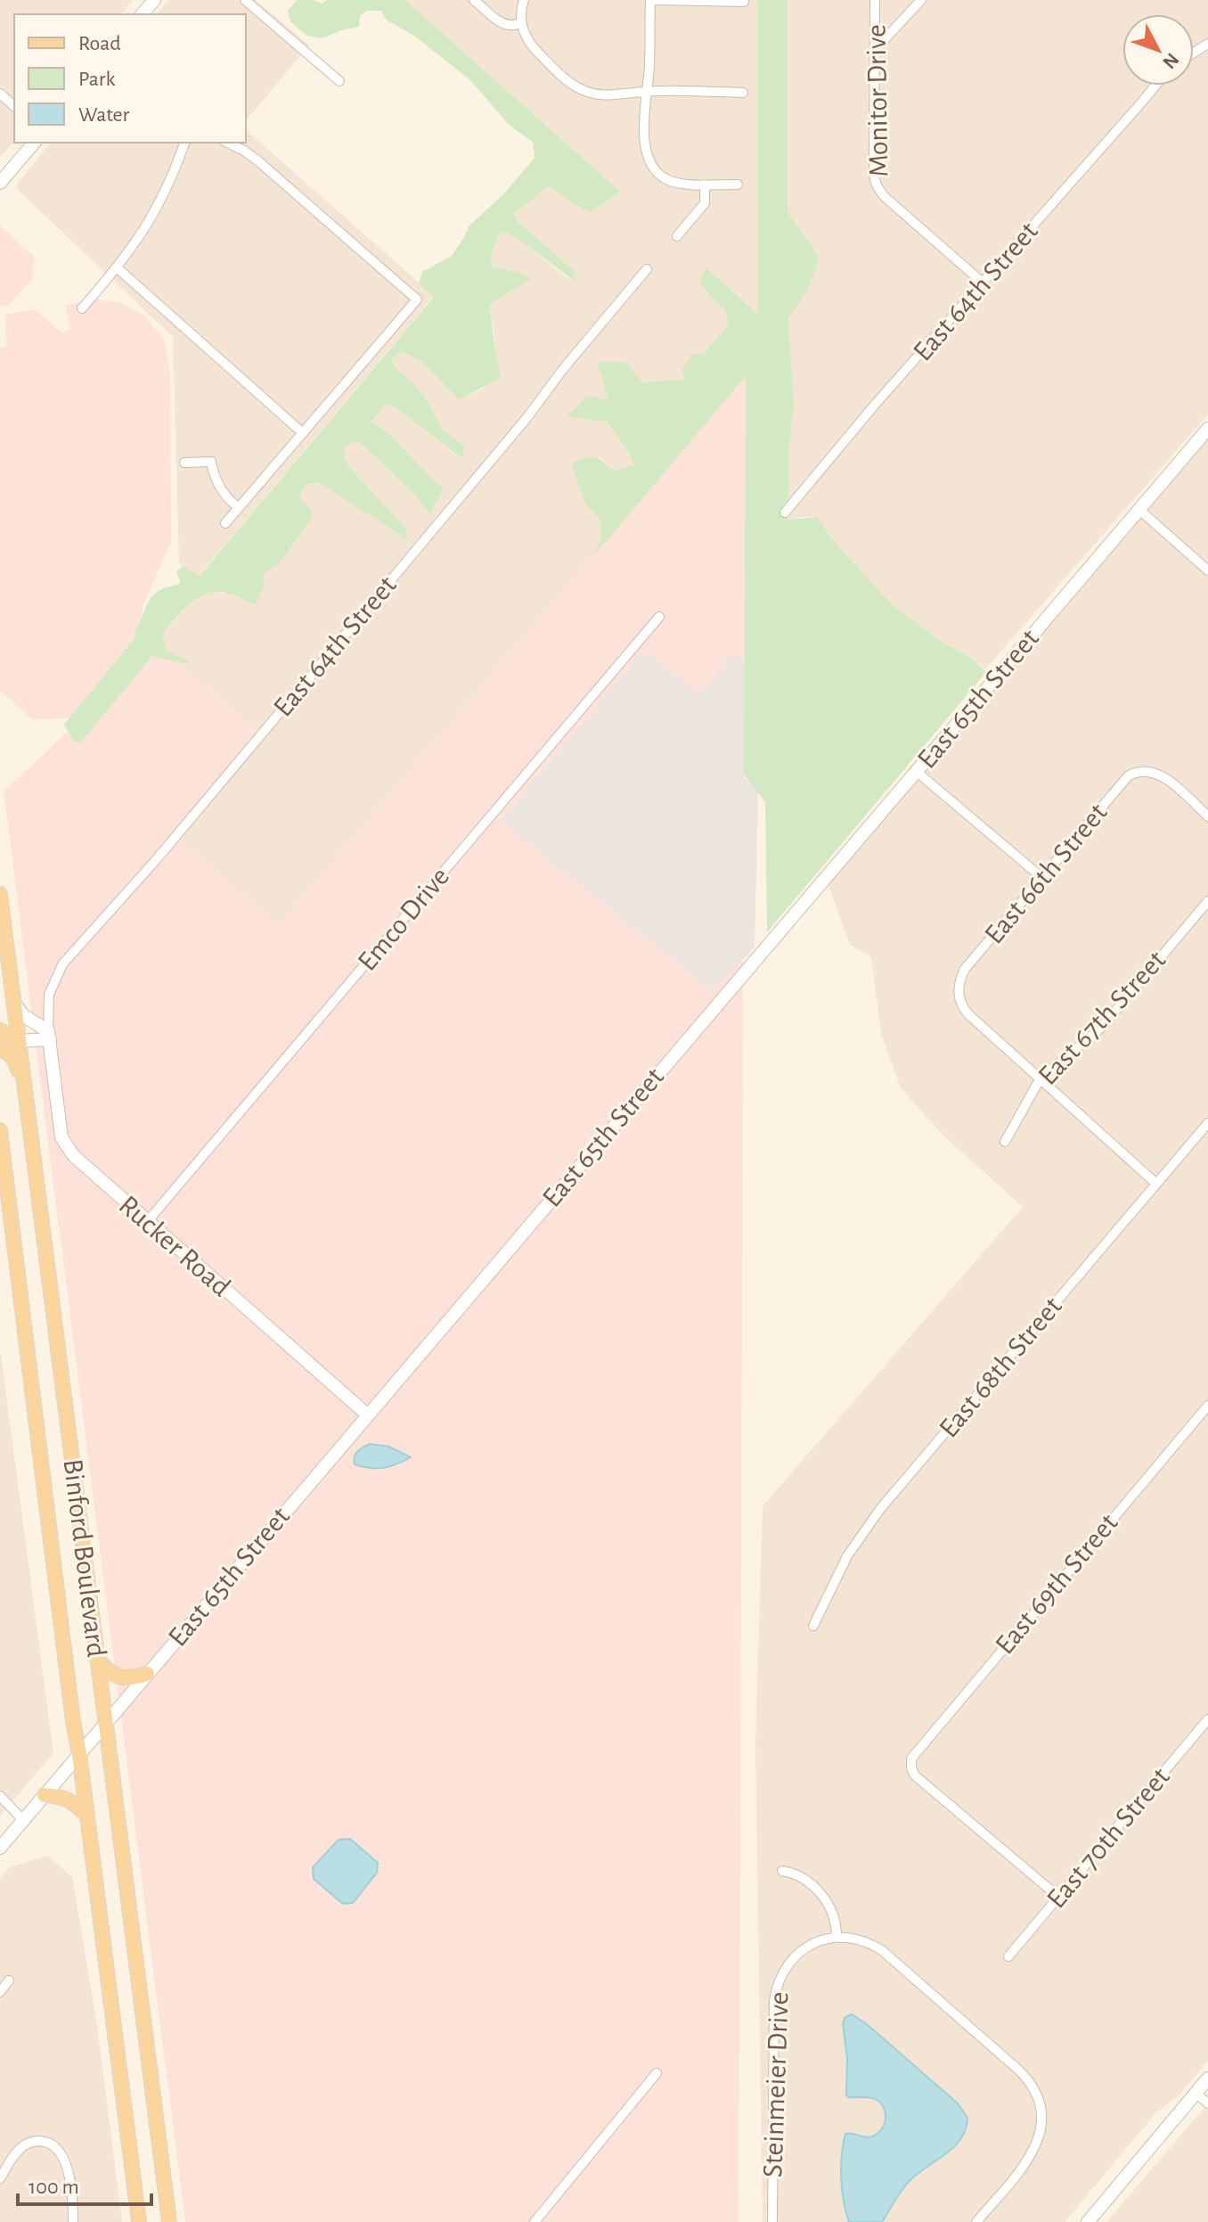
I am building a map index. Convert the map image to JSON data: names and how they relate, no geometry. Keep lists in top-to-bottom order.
{
  "streets": {
    "main road": ["Binford Boulevard"],
    "street": [
      "Monitor Drive",
      "East 64th Street",
      "East 65th Street",
      "East 66th Street",
      "Emco Drive",
      "East 67th Street",
      "Rucker Road",
      "East 68th Street",
      "East 69th Street",
      "East 70th Street",
      "Steinmeier Drive"
    ]
  },
  "crossings": [
    ["Monitor Drive", "East 64th Street"],
    ["East 64th Street", "Rucker Road"],
    ["East 65th Street", "Rucker Road"],
    ["East 65th Street", "Binford Boulevard"],
    ["East 66th Street", "East 67th Street"],
    ["Emco Drive", "Rucker Road"],
    ["East 69th Street", "East 70th Street"]
  ],
  "legend": ["Road", "Park", "Water"],
  "scale_bar": "100 m",
  "north": "bottom right"
}
